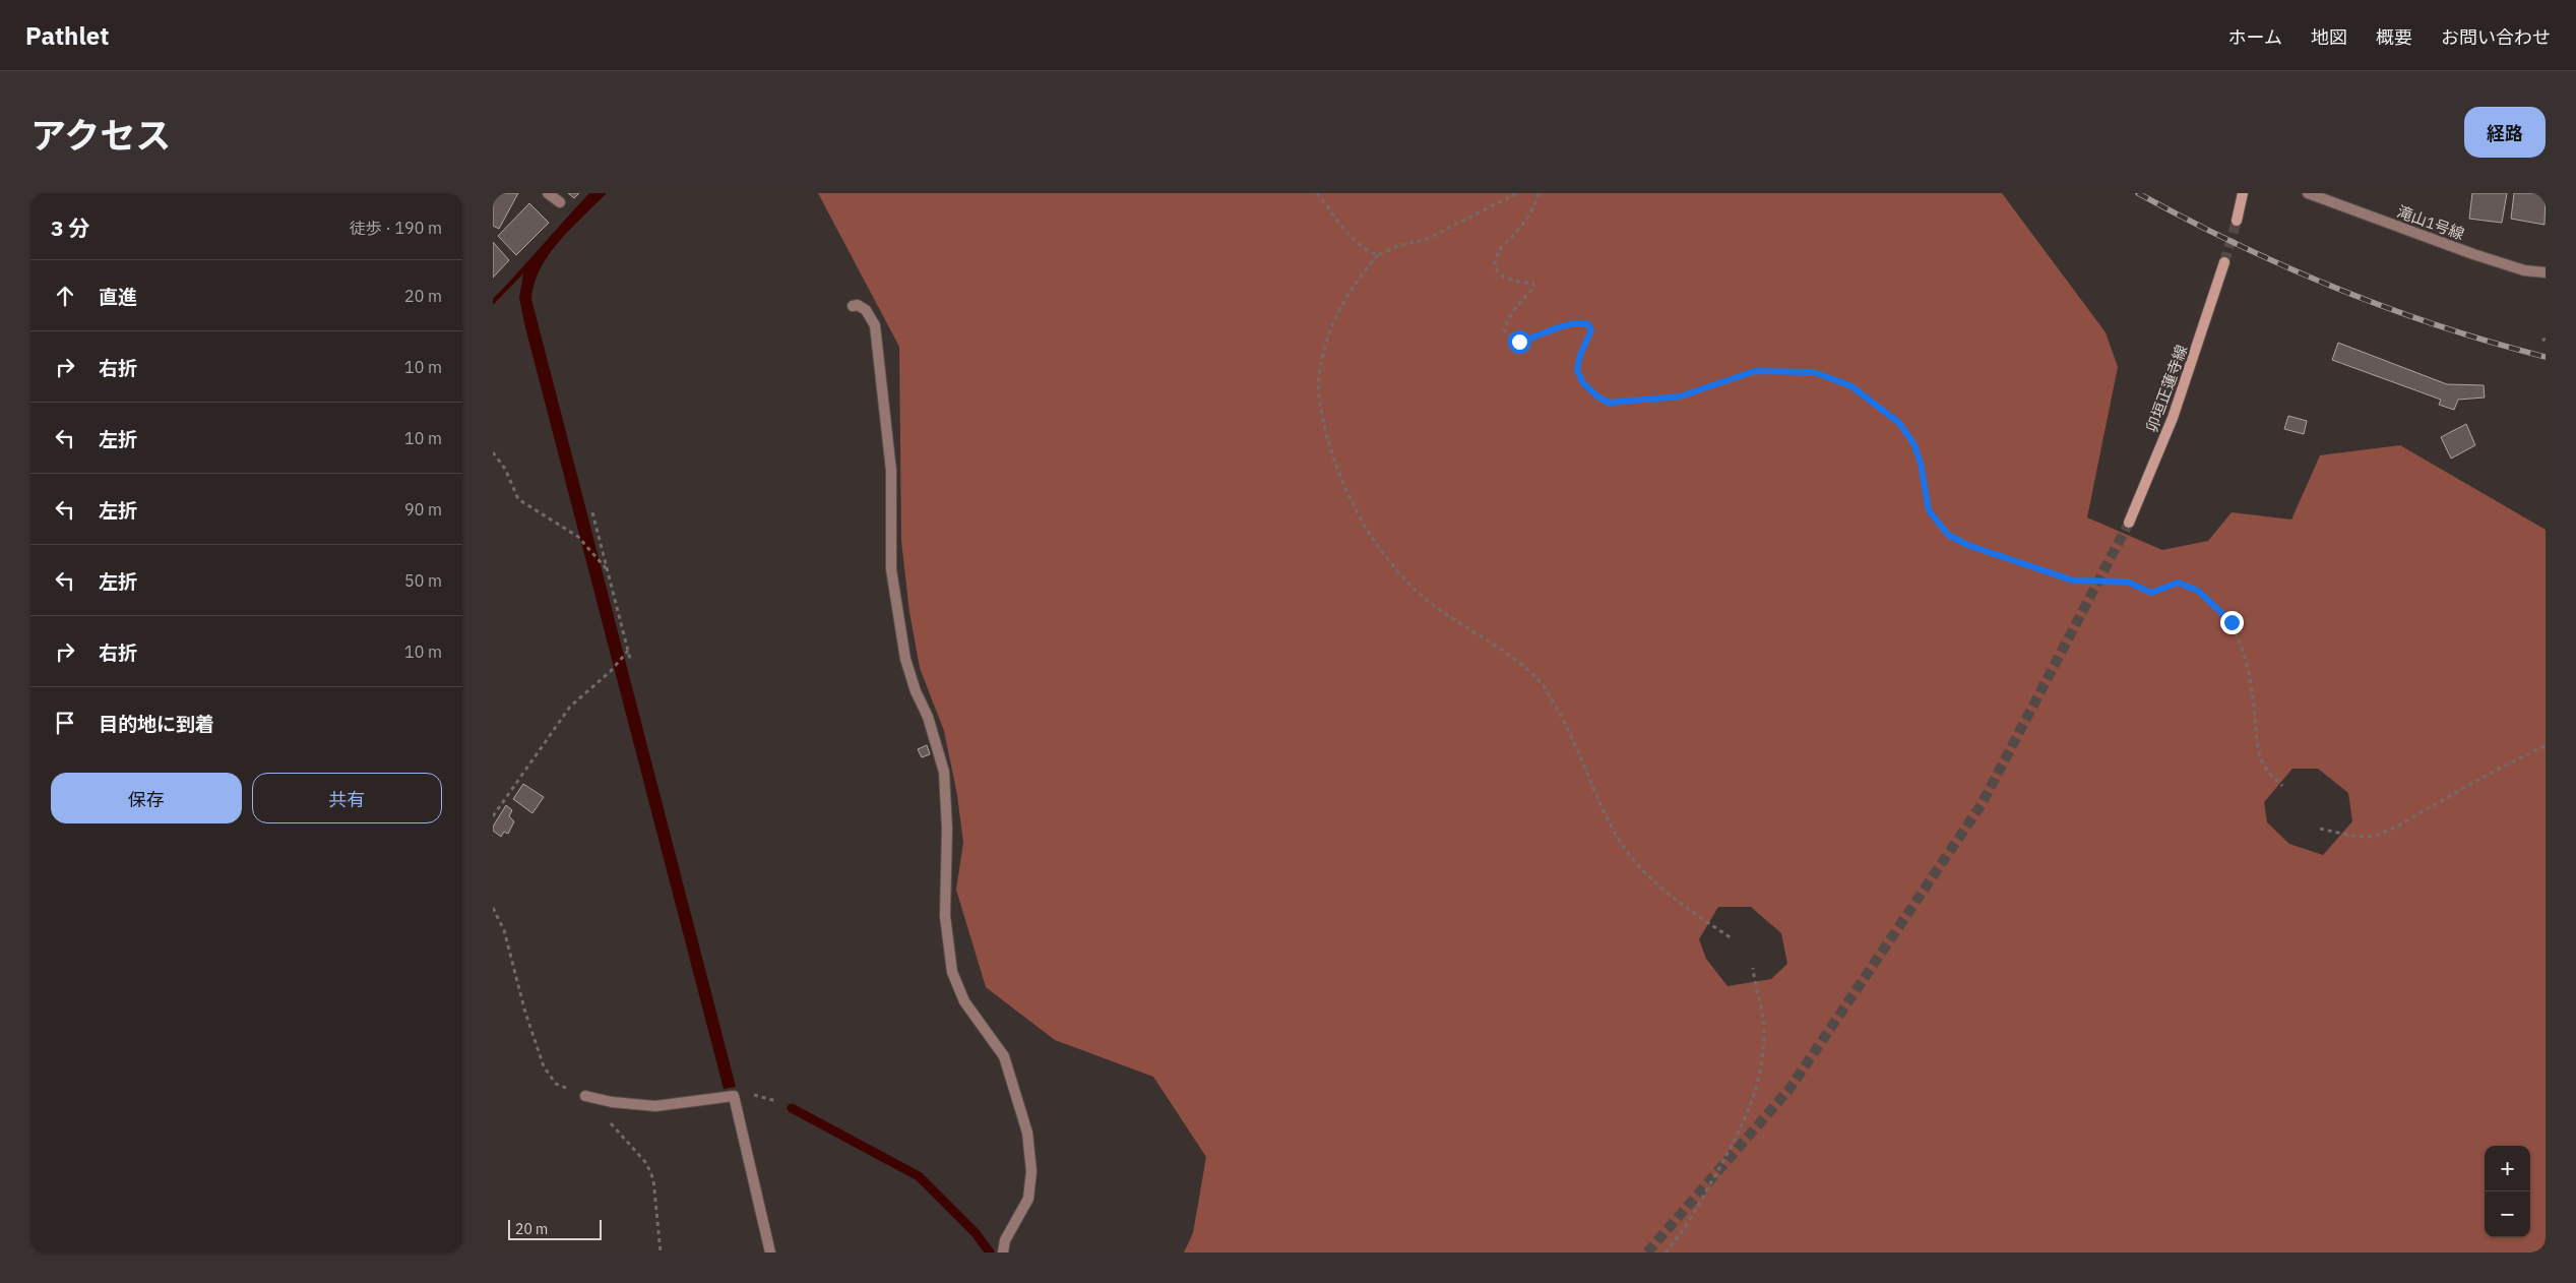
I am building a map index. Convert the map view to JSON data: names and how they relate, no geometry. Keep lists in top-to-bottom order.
{
  "streets": {
    "main road": ["卯垣正蓮寺線"],
    "street": ["滝山1号線"]
  },
  "scale_bar": "20 m",
  "page": {
    "header": "Pathlet",
    "nav": [
      "ホーム",
      "地図",
      "概要",
      "お問い合わせ"
    ],
    "title": "アクセス",
    "buttons": [
      "経路",
      ["保存", "共有"]
    ],
    "heading": ["3 分", "徒歩 · 190 m"],
    "list": [
      ["直進", "20 m"],
      ["右折", "10 m"],
      ["左折", "10 m"],
      ["左折", "90 m"],
      ["左折", "50 m"],
      ["右折", "10 m"],
      "目的地に到着"
    ],
    "map_buttons": ["+", "−"],
    "scale": "20 m"
  }
}
